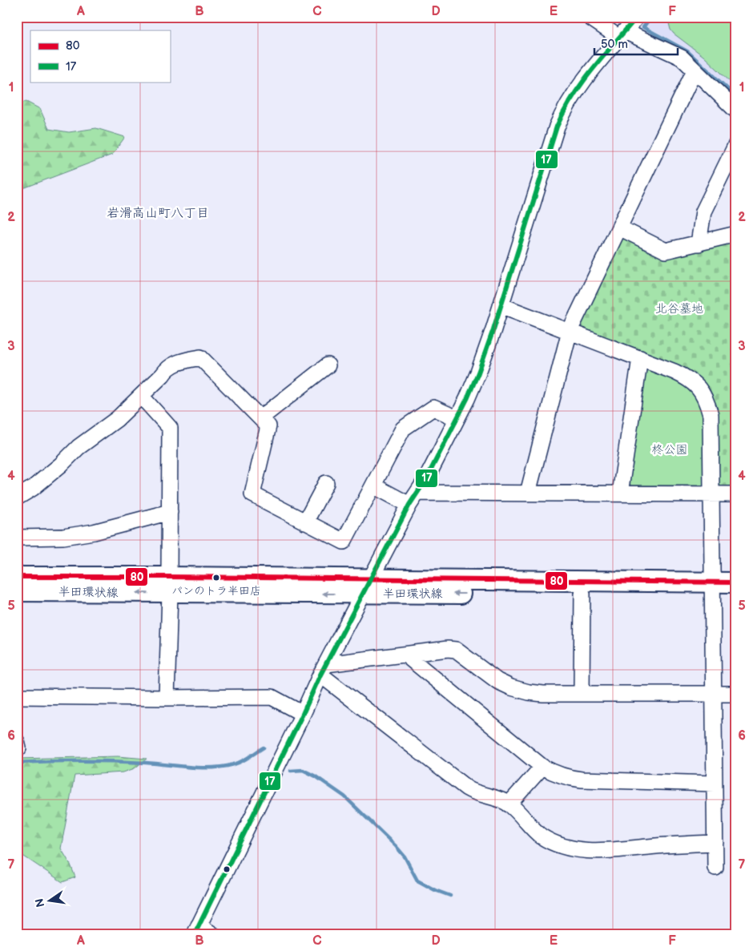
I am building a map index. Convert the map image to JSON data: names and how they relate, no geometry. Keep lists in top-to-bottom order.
{
  "streets": {
    "main road": ["半田環状線"]
  },
  "districts": ["岩滑高山町八丁目"],
  "parks": ["北谷墓地", "柊公園"],
  "places": ["パンのトラ半田店"],
  "lines": ["transit line 17", "transit line 80"],
  "legend": ["80", "17"],
  "scale_bar": "50 m",
  "north": "left",
  "grid": {
    "columns": [
      "A",
      "B",
      "C",
      "D",
      "E",
      "F"
    ],
    "rows": [
      "1",
      "2",
      "3",
      "4",
      "5",
      "6",
      "7"
    ]
  }
}
